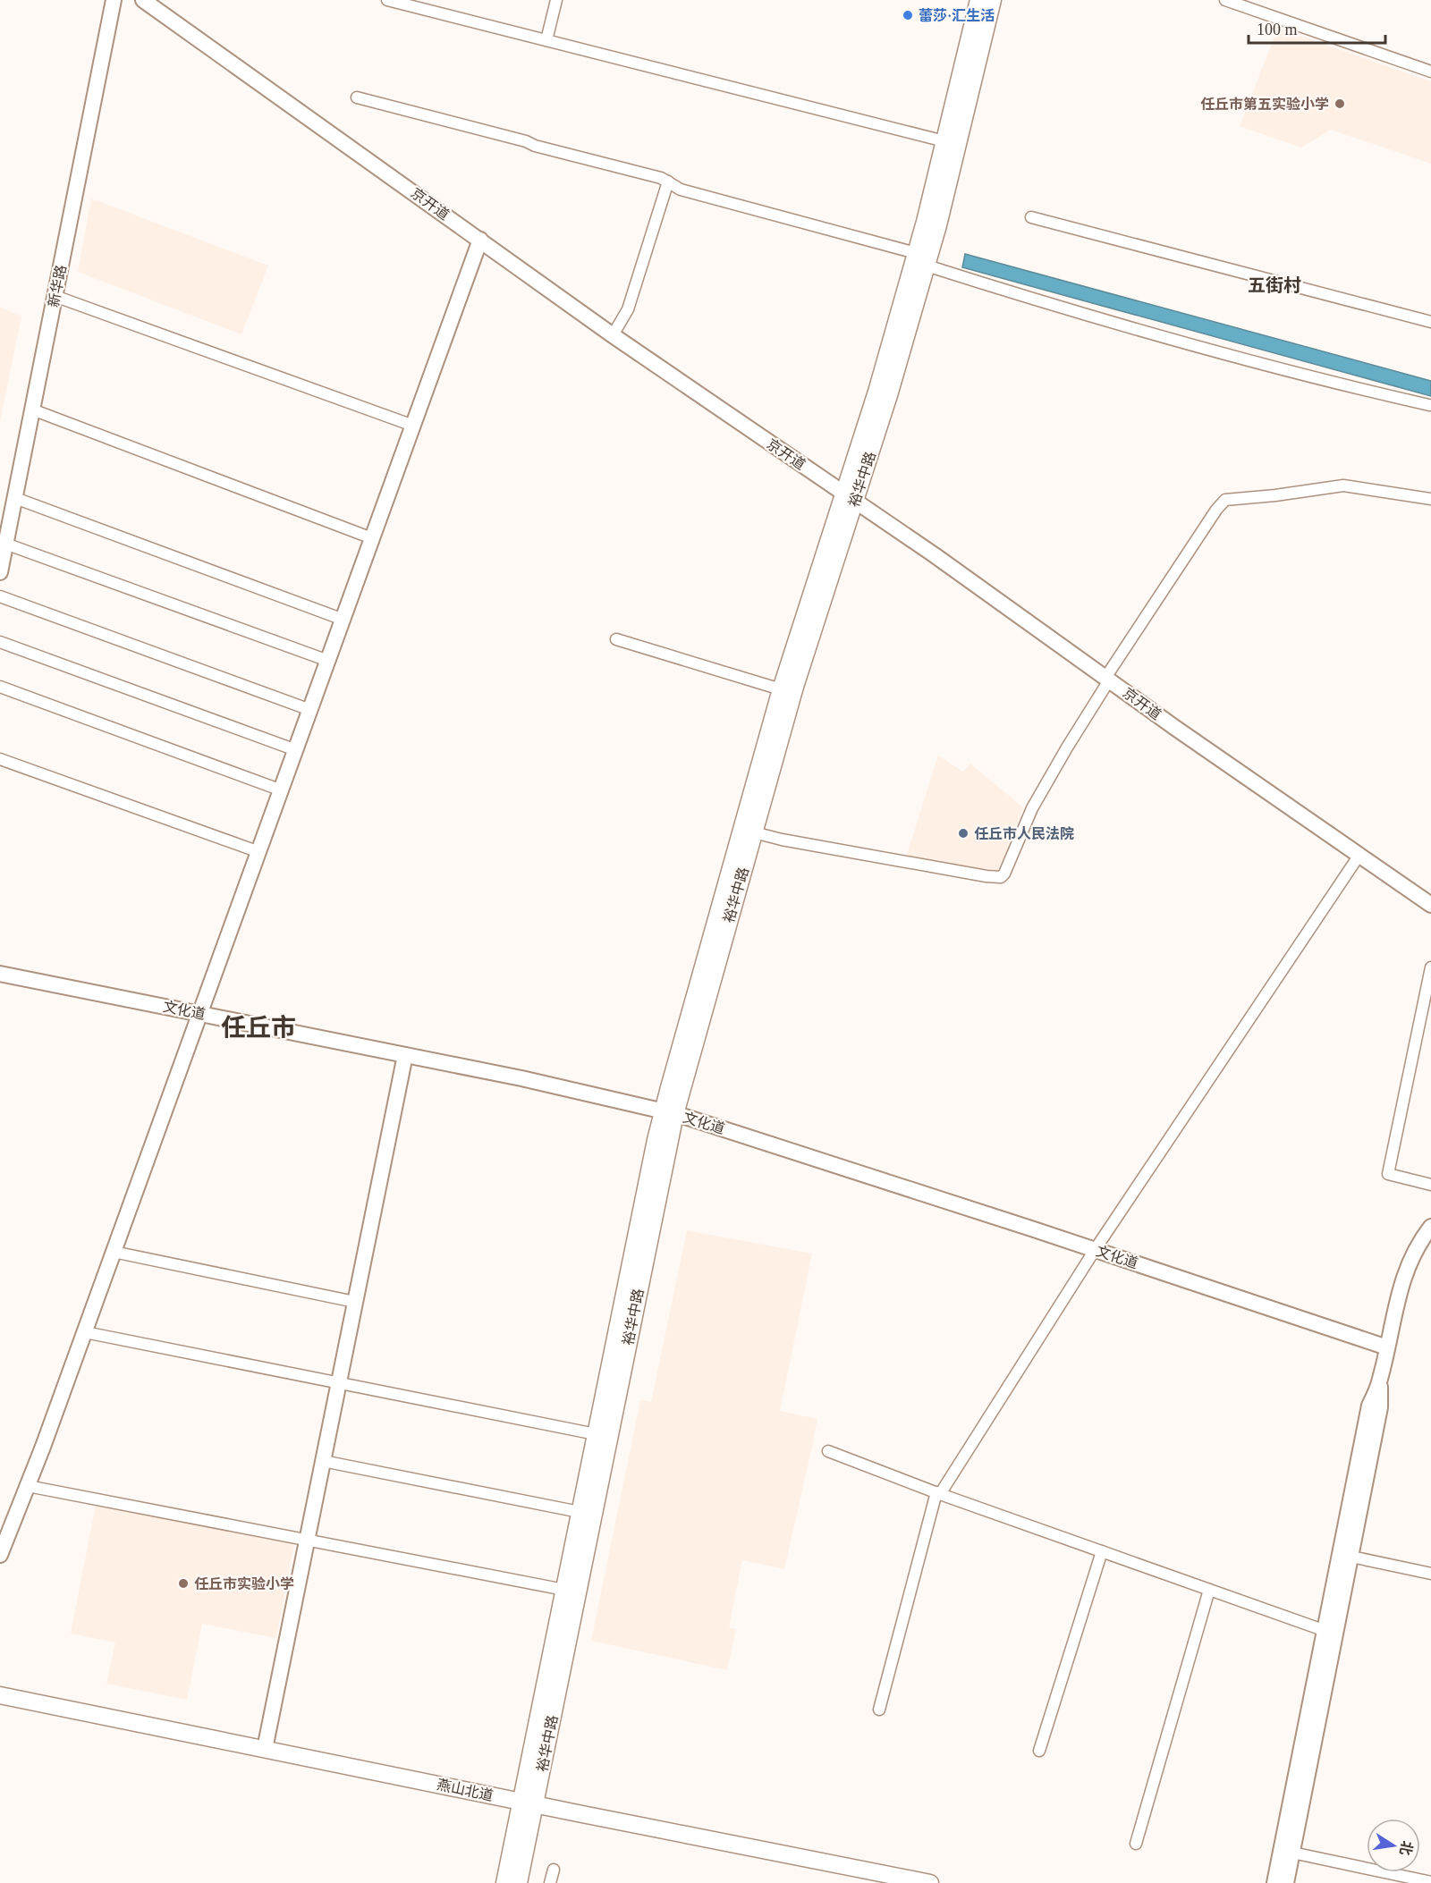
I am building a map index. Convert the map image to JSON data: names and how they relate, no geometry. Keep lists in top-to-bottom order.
{
  "streets": {
    "main road": [
      "京开道",
      "新华路",
      "裕华中路",
      "文化道",
      "燕山北道"
    ]
  },
  "crossings": [
    ["京开道", "裕华中路"],
    ["裕华中路", "文化道"],
    ["裕华中路", "燕山北道"]
  ],
  "districts": ["五街村", "任丘市"],
  "places": [
    "蕾莎·汇生活",
    "任丘市第五实验小学",
    "任丘市人民法院",
    "任丘市实验小学"
  ],
  "scale_bar": "100 m",
  "north": "right"
}
